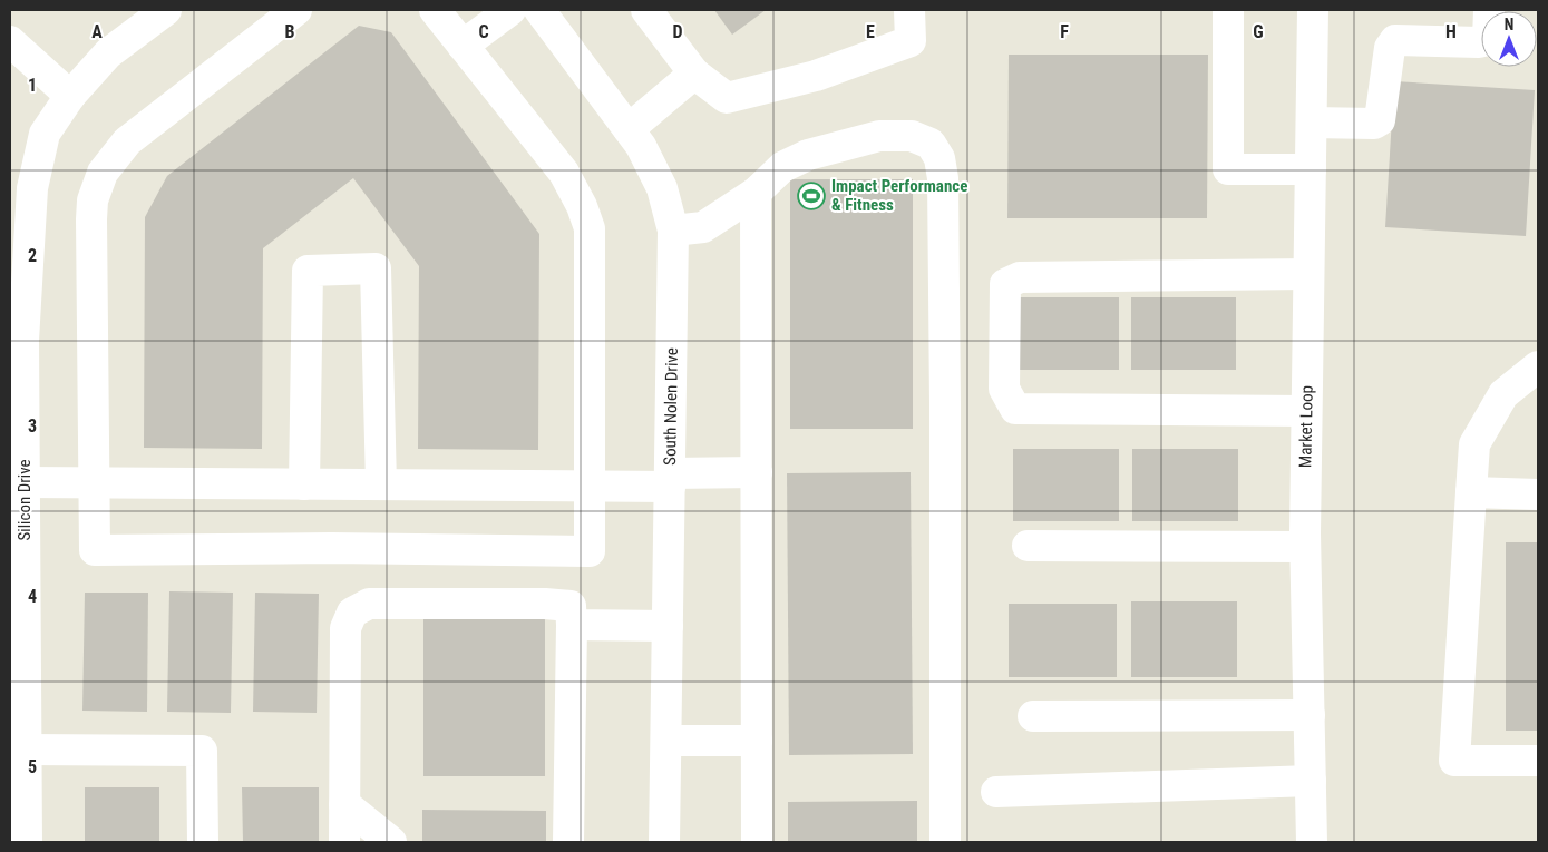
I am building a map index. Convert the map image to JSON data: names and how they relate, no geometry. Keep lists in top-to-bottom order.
{
  "streets": {
    "street": ["South Nolen Drive", "Market Loop", "Silicon Drive"]
  },
  "places": {
    "sports": ["Impact Performance & Fitness"]
  },
  "north": "top",
  "grid": {
    "columns": [
      "A",
      "B",
      "C",
      "D",
      "E",
      "F",
      "G",
      "H"
    ],
    "rows": [
      "1",
      "2",
      "3",
      "4",
      "5"
    ]
  }
}
